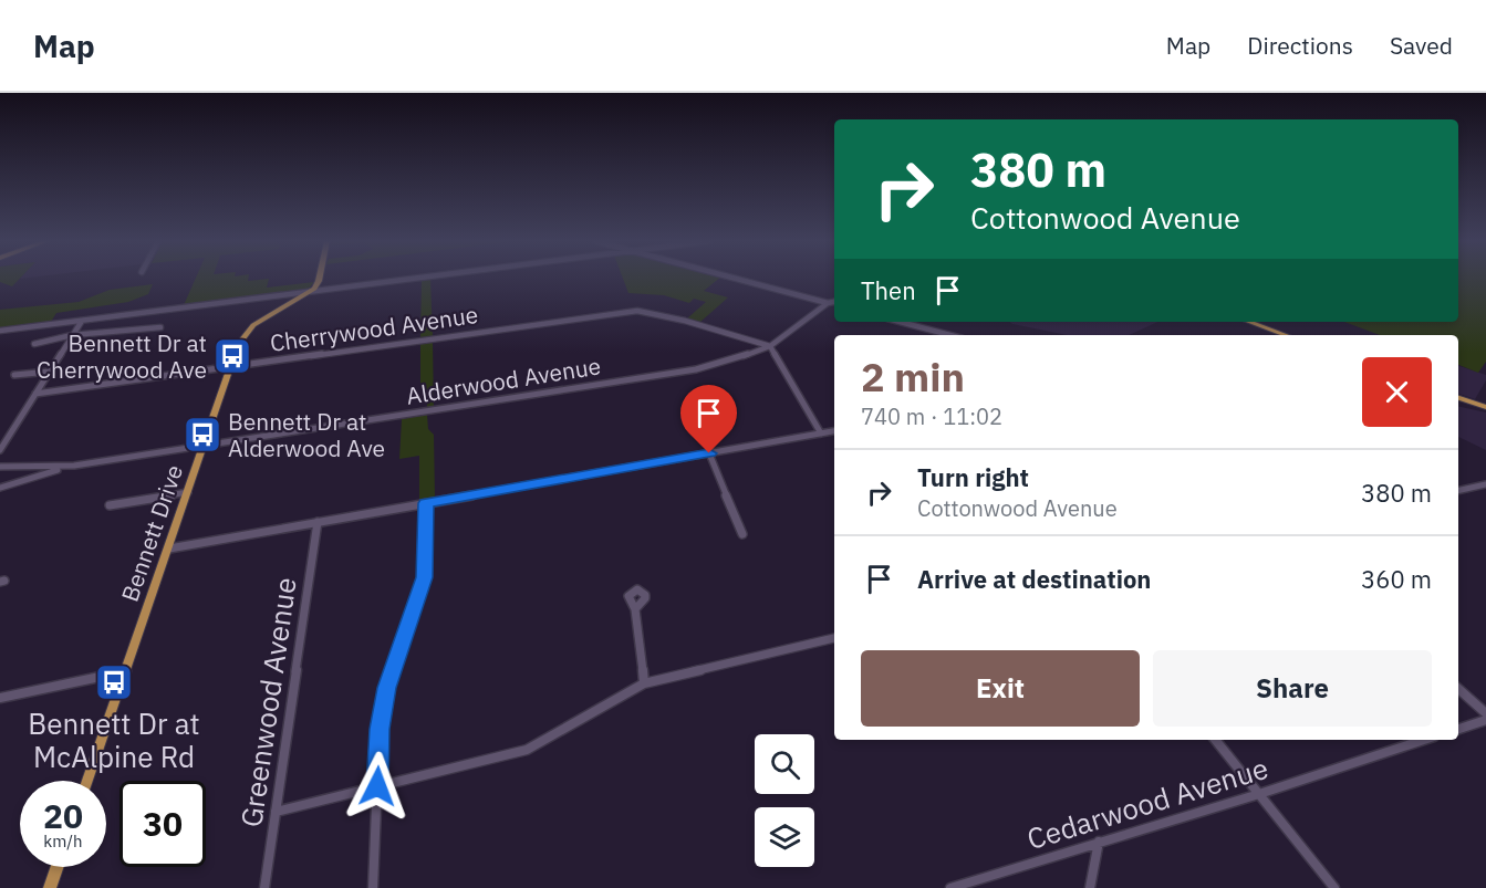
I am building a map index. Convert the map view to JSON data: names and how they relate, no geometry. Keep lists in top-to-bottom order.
{
  "streets": {
    "main road": ["Bennett Drive"],
    "street": [
      "Cherrywood Avenue",
      "Alderwood Avenue",
      "Greenwood Avenue",
      "Cedarwood Avenue"
    ]
  },
  "crossings": [
    ["Cherrywood Avenue", "Alderwood Avenue"],
    ["Cherrywood Avenue", "Bennett Drive"],
    ["Alderwood Avenue", "Bennett Drive"]
  ],
  "places": {
    "bus stop": ["Bennett Dr at Cherrywood Ave", "Bennett Dr at Alderwood Ave", "Bennett Dr at McAlpine Rd"]
  },
  "page": {
    "header": "Map",
    "nav": ["Map", "Directions", "Saved"],
    "turn": ["380 m", "Cottonwood Avenue"],
    "then": "Then",
    "heading": ["2 min", "740 m · 11:02"],
    "list": [
      {
        "name": "Turn right",
        "note": "Cottonwood Avenue",
        "value": "380 m"
      },
      {
        "name": "Arrive at destination",
        "value": "360 m"
      }
    ],
    "buttons": ["Exit", "Share"],
    "speed": "20 km/h",
    "limit": "30"
  }
}
